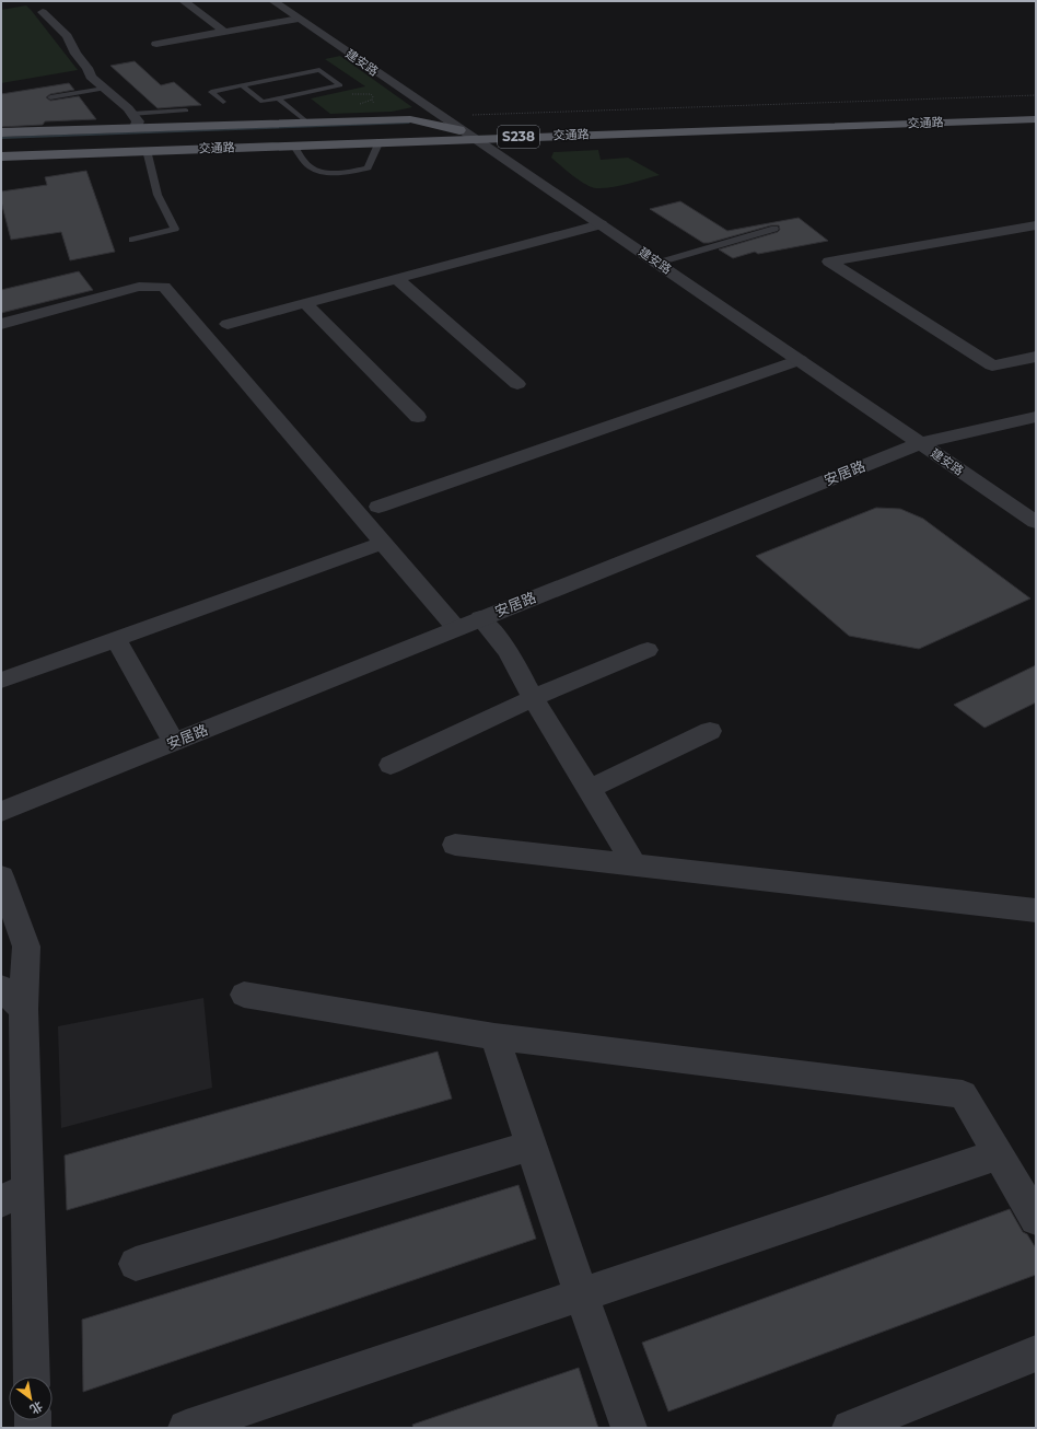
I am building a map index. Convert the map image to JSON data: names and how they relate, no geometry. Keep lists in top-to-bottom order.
{
  "streets": {
    "main road": ["交通路", "S238"],
    "street": ["建安路", "安居路"]
  },
  "crossings": [
    ["建安路", "交通路"],
    ["建安路", "安居路"]
  ],
  "north": "bottom right"
}
